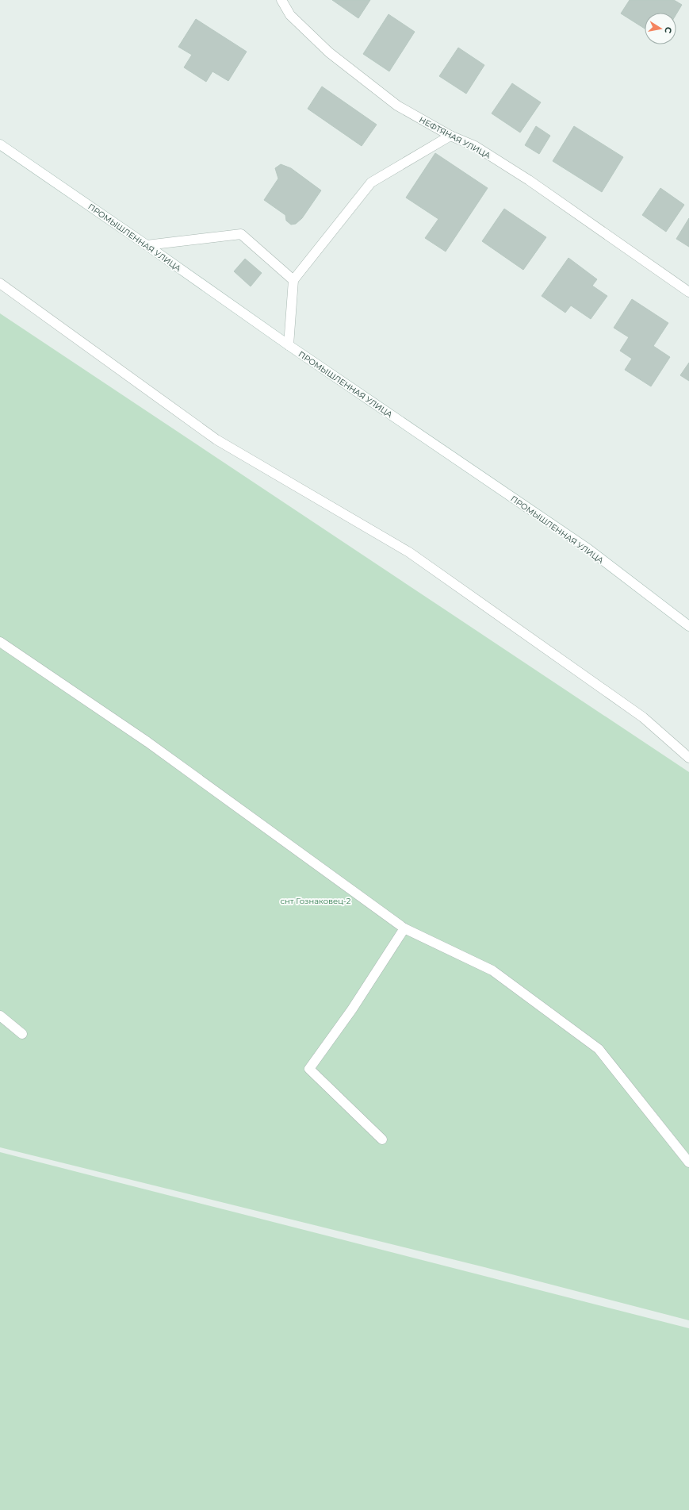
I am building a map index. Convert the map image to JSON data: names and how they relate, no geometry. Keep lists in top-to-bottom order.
{
  "streets": {
    "main road": ["НЕФТЯНАЯ УЛИЦА", "ПРОМЫШЛЕННАЯ УЛИЦА"]
  },
  "parks": ["снт Гознаковец-2"],
  "north": "right"
}
